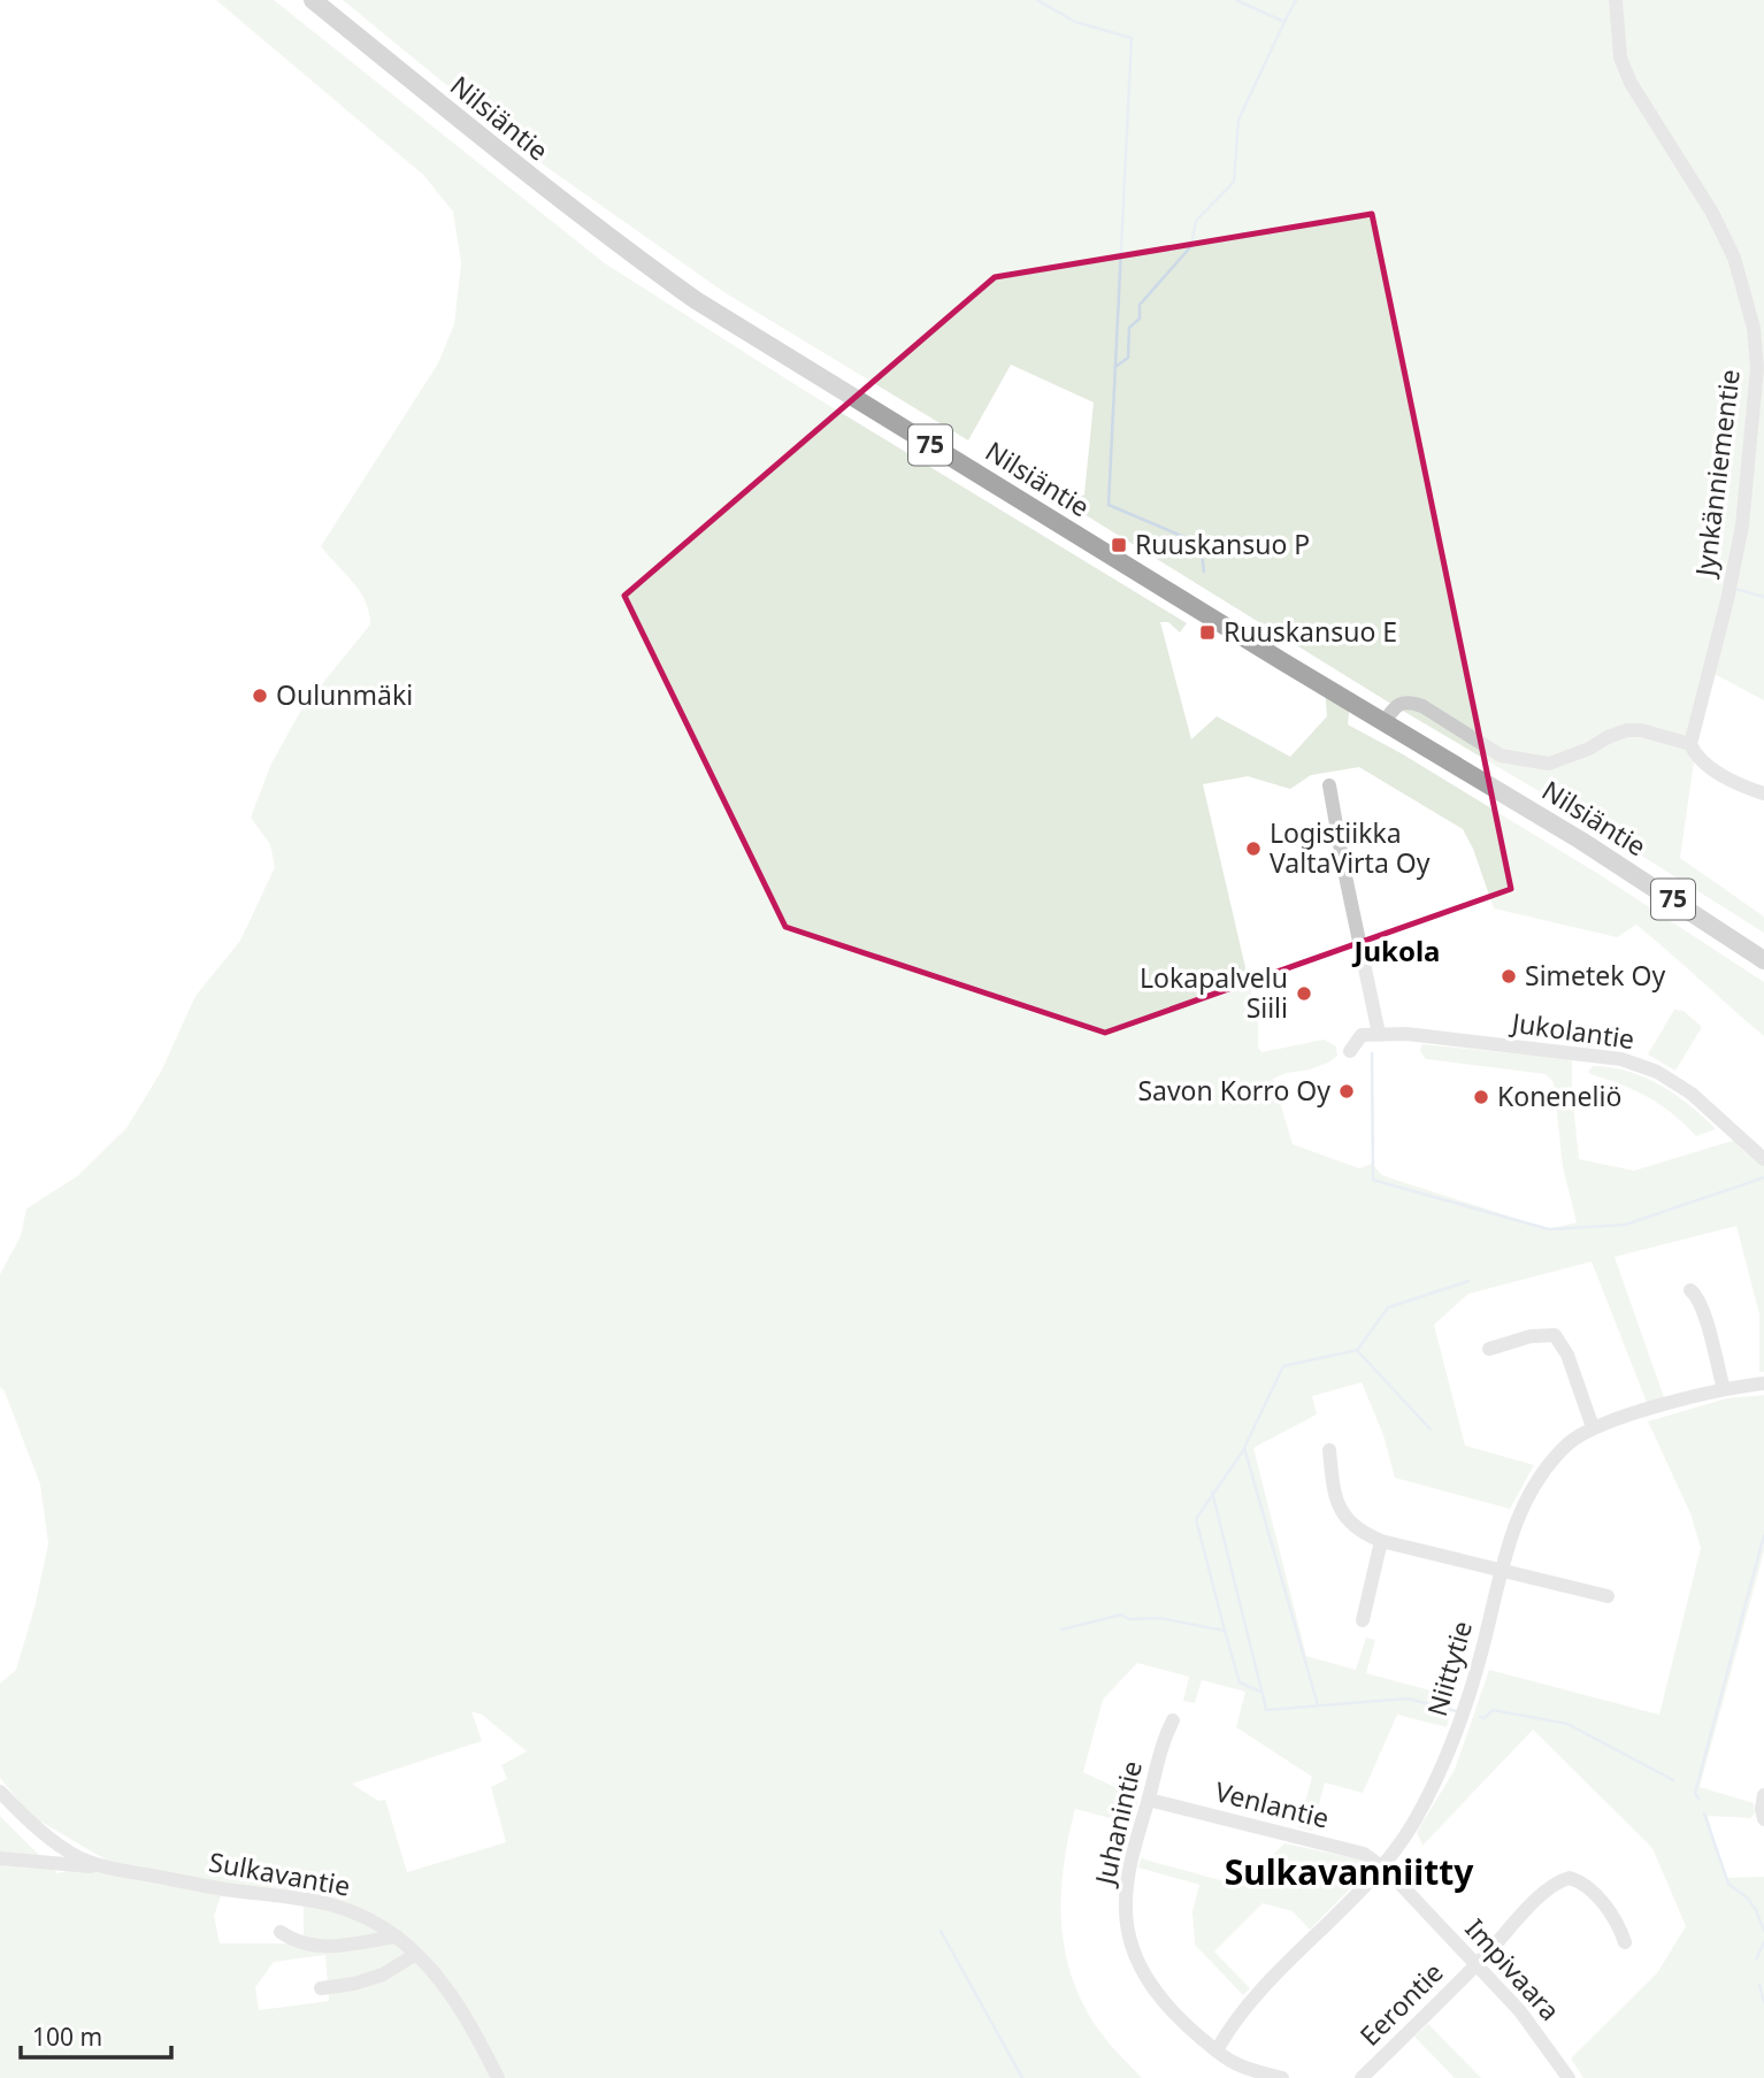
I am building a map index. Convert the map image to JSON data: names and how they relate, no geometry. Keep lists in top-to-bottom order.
{
  "streets": {
    "main road": ["Nilsiäntie", "75"],
    "street": [
      "Jynkänniementie",
      "Jukolantie",
      "Niittytie",
      "Venlantie",
      "Juhanintie",
      "Sulkavantie",
      "Impivaara",
      "Eerontie"
    ]
  },
  "crossings": [
    ["Niittytie", "Venlantie"],
    ["Niittytie", "Juhanintie"],
    ["Niittytie", "Impivaara"],
    ["Venlantie", "Juhanintie"],
    ["Venlantie", "Impivaara"],
    ["Impivaara", "Eerontie"]
  ],
  "districts": ["Jukola", "Sulkavanniitty"],
  "places": {
    "transit": ["Ruuskansuo P", "Ruuskansuo E"],
    "other": [
      "Oulunmäki",
      "Logistiikka ValtaVirta Oy",
      "Simetek Oy",
      "Lokapalvelu Siili",
      "Savon Korro Oy",
      "Koneneliö"
    ]
  },
  "scale_bar": "100 m"
}
